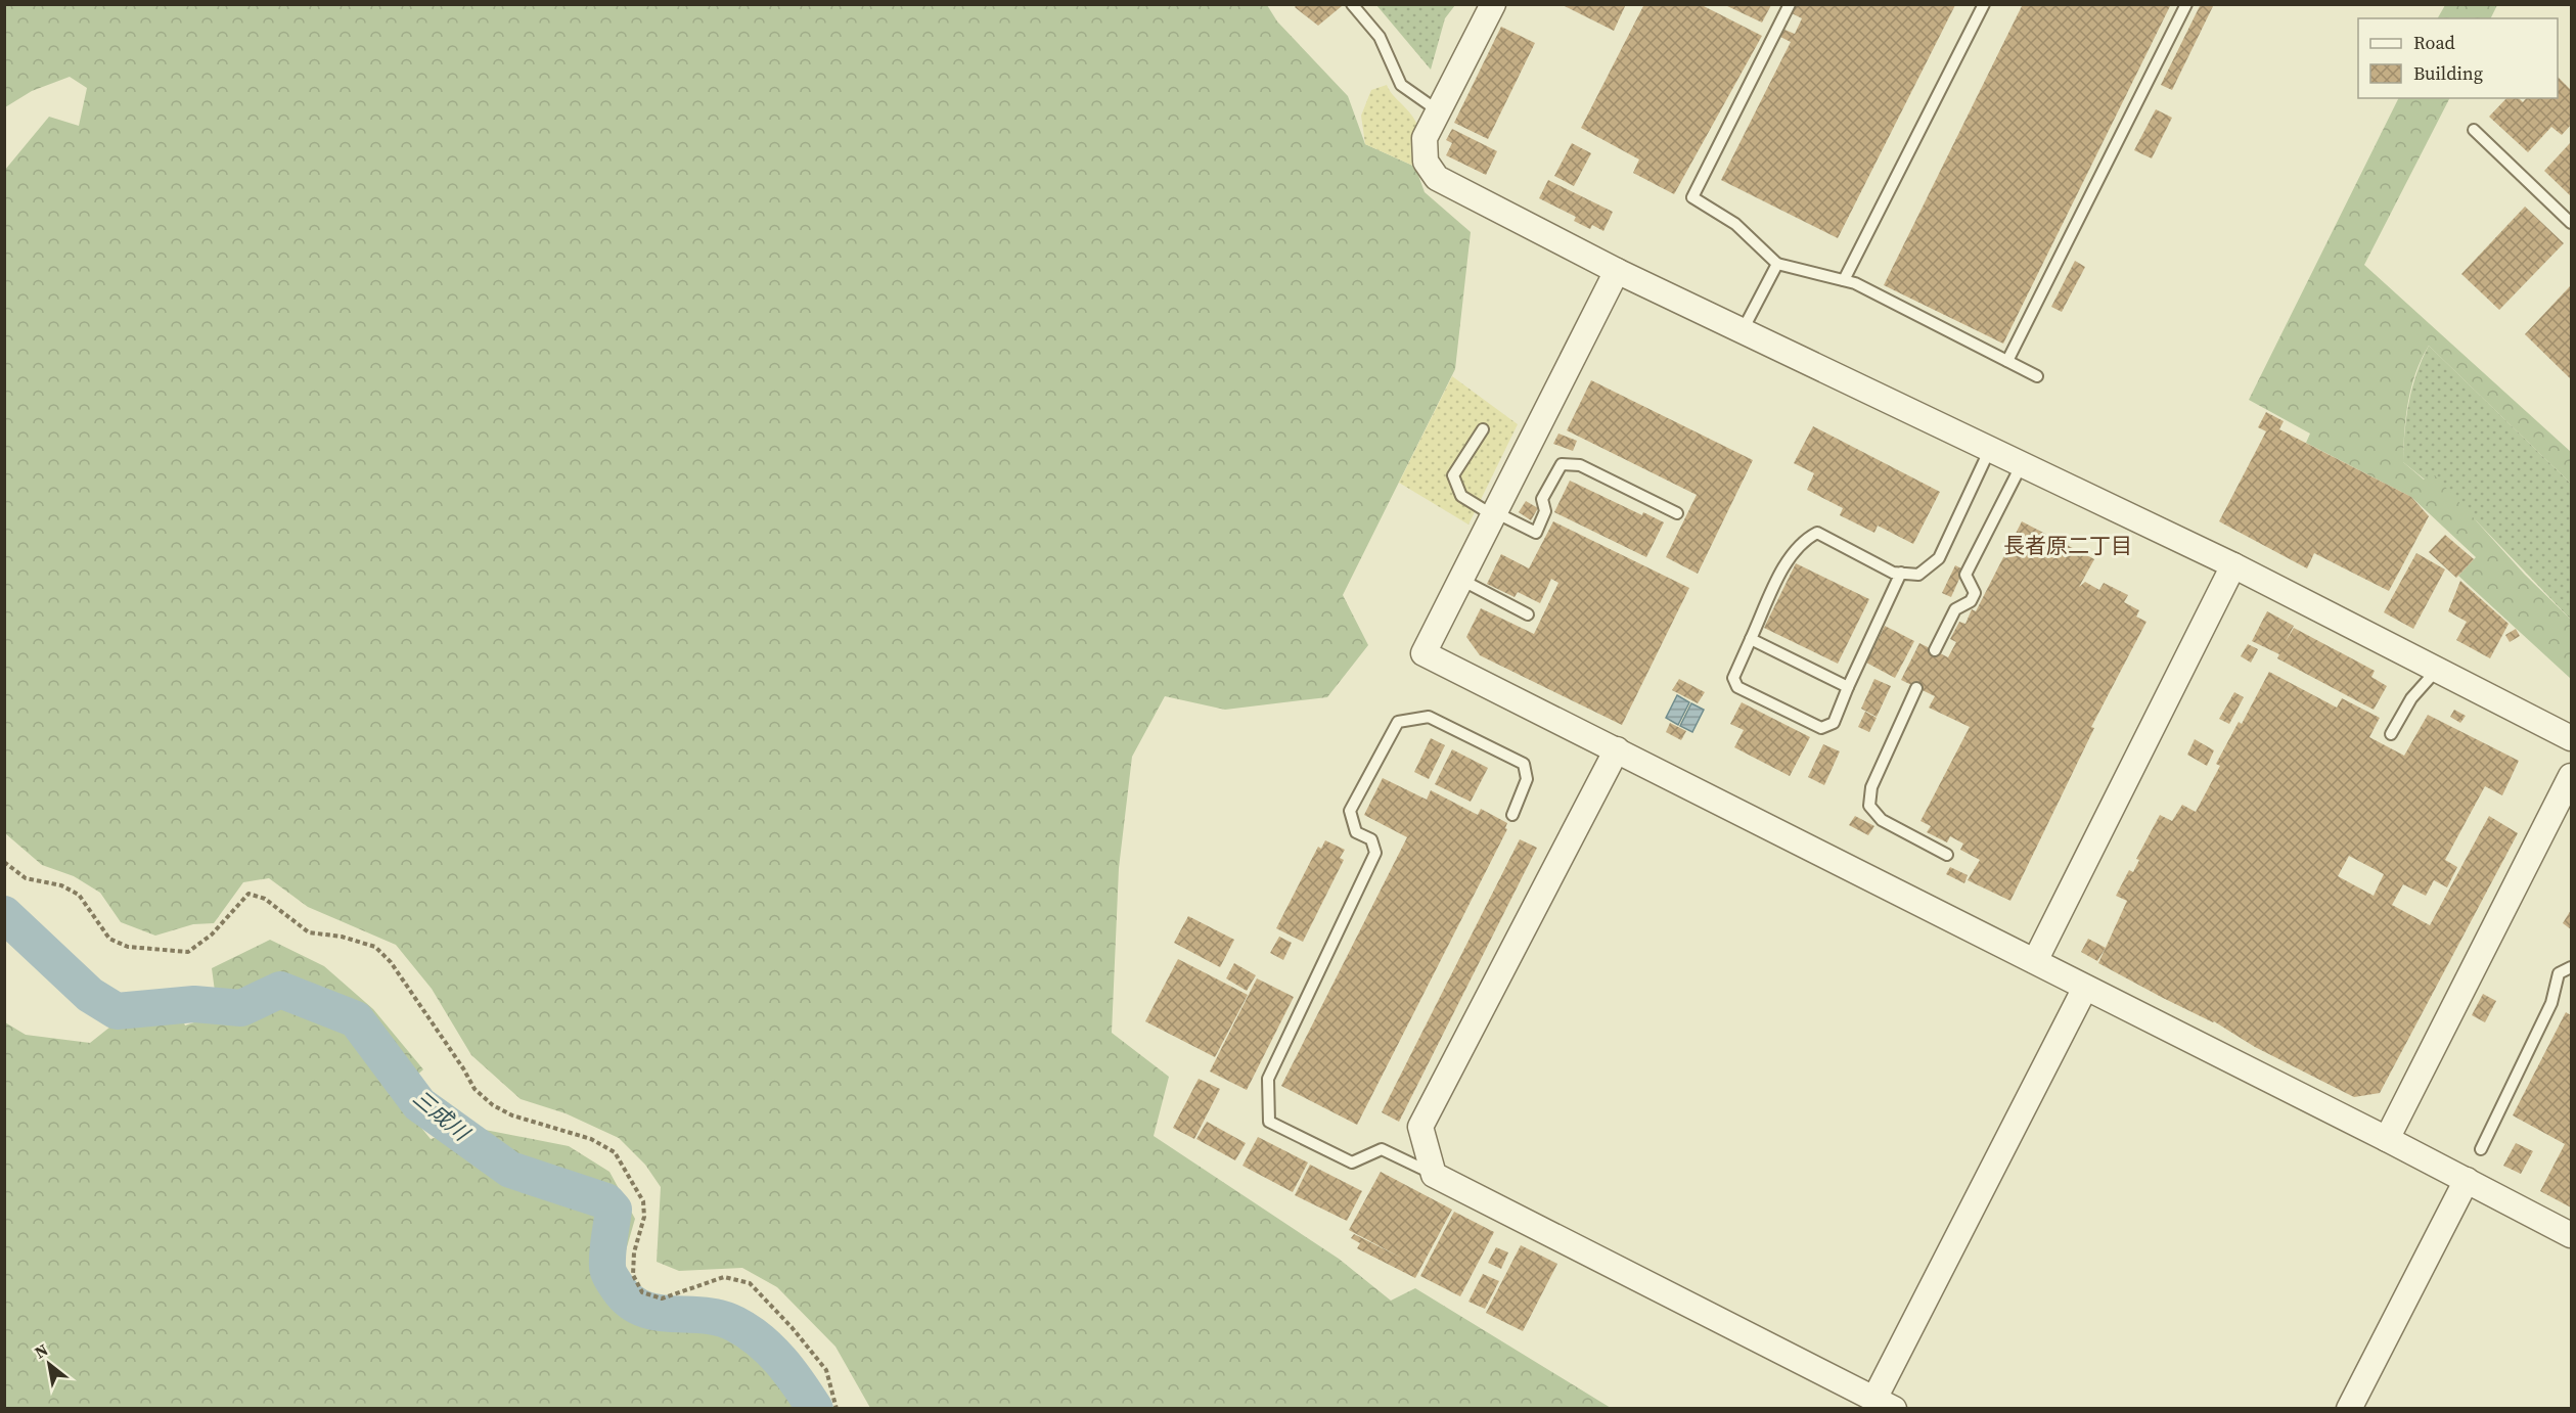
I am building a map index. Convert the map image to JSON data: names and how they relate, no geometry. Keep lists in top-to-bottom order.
{
  "districts": ["長者原二丁目"],
  "water": ["三成川"],
  "legend": ["Road", "Building"],
  "north": "top left"
}
